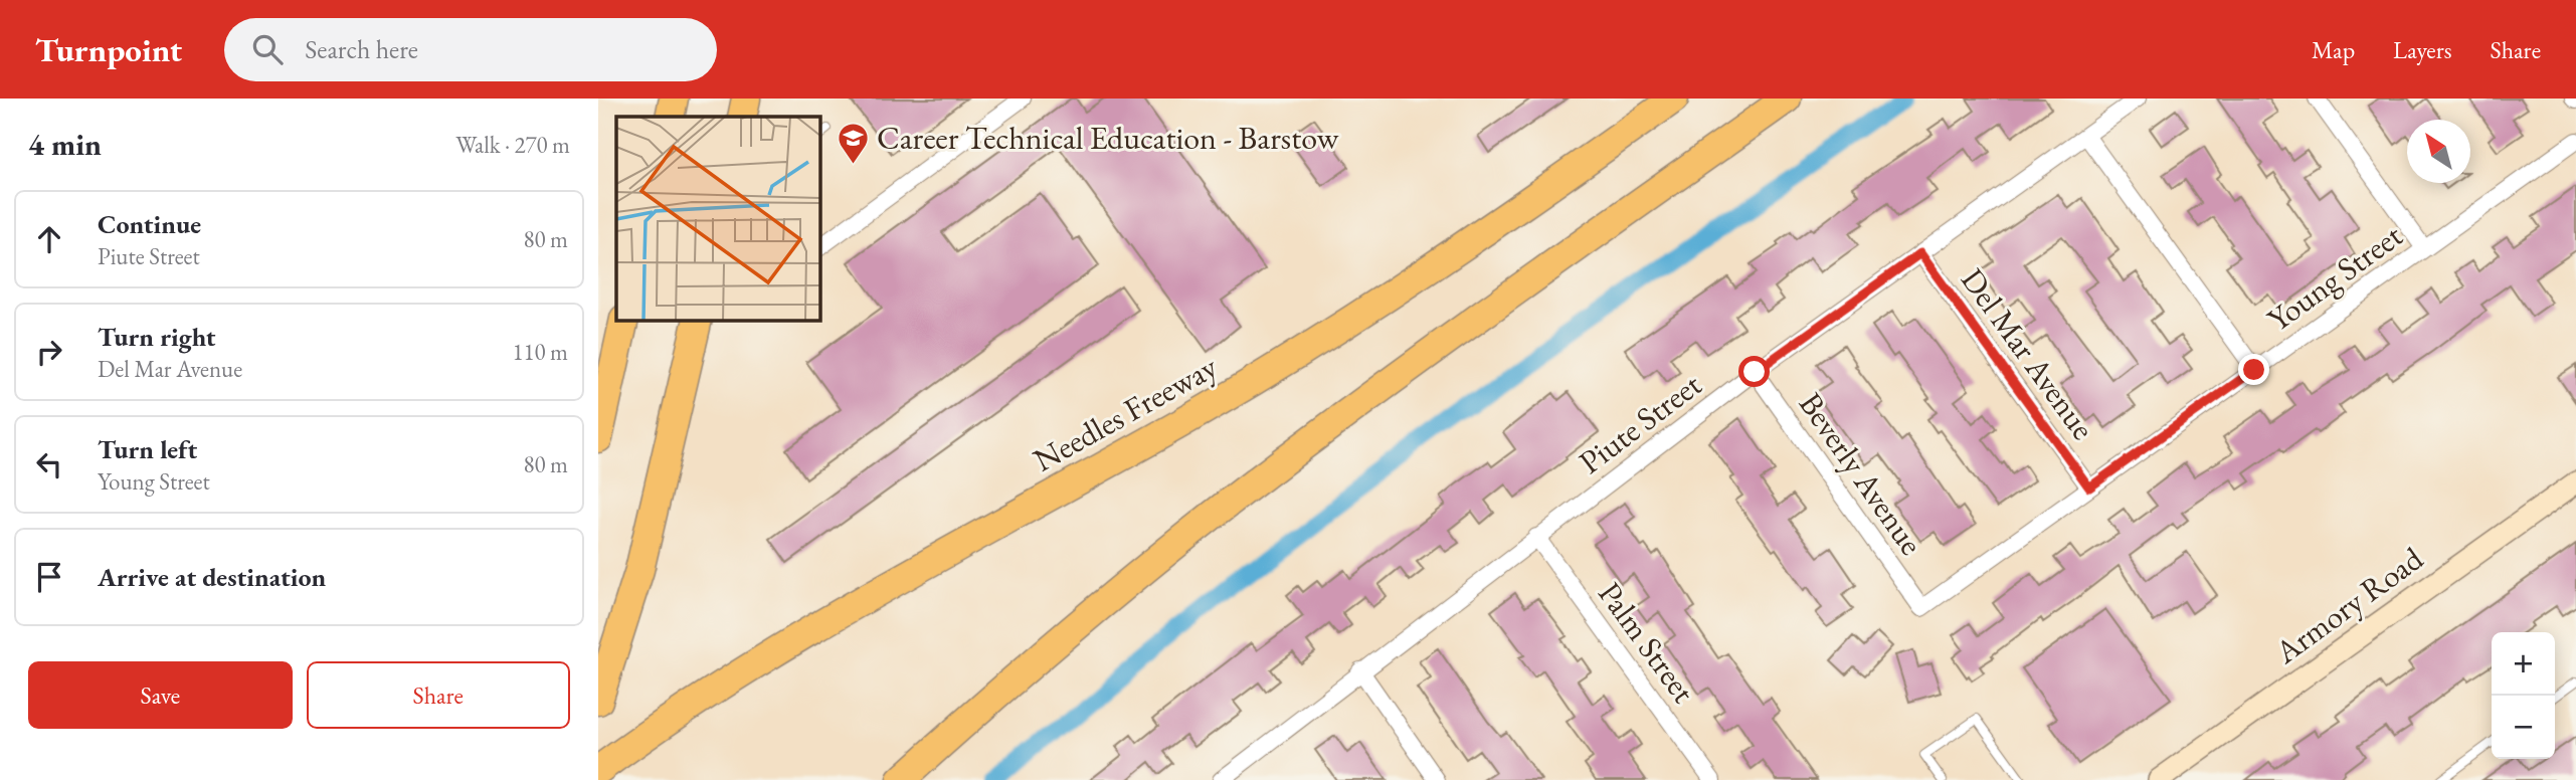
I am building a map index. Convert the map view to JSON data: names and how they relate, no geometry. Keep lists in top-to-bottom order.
{
  "streets": {
    "highway": ["Needles Freeway"],
    "main road": ["Armory Road"],
    "street": [
      "Young Street",
      "Del Mar Avenue",
      "Piute Street",
      "Beverly Avenue",
      "Palm Street"
    ]
  },
  "crossings": [
    ["Young Street", "Del Mar Avenue"],
    ["Young Street", "Beverly Avenue"],
    ["Del Mar Avenue", "Piute Street"],
    ["Piute Street", "Beverly Avenue"],
    ["Piute Street", "Palm Street"]
  ],
  "places": {
    "school or university": ["Career Technical Education - Barstow"]
  },
  "north": "top left",
  "page": {
    "header": "Turnpoint",
    "search": "Search here",
    "nav": ["Map", "Layers", "Share"],
    "heading": ["4 min", "Walk · 270 m"],
    "list": [
      ["Continue", "Piute Street", "80 m"],
      ["Turn right", "Del Mar Avenue", "110 m"],
      ["Turn left", "Young Street", "80 m"],
      "Arrive at destination"
    ],
    "map_buttons": ["+", "−"],
    "buttons": ["Save", "Share"]
  }
}
